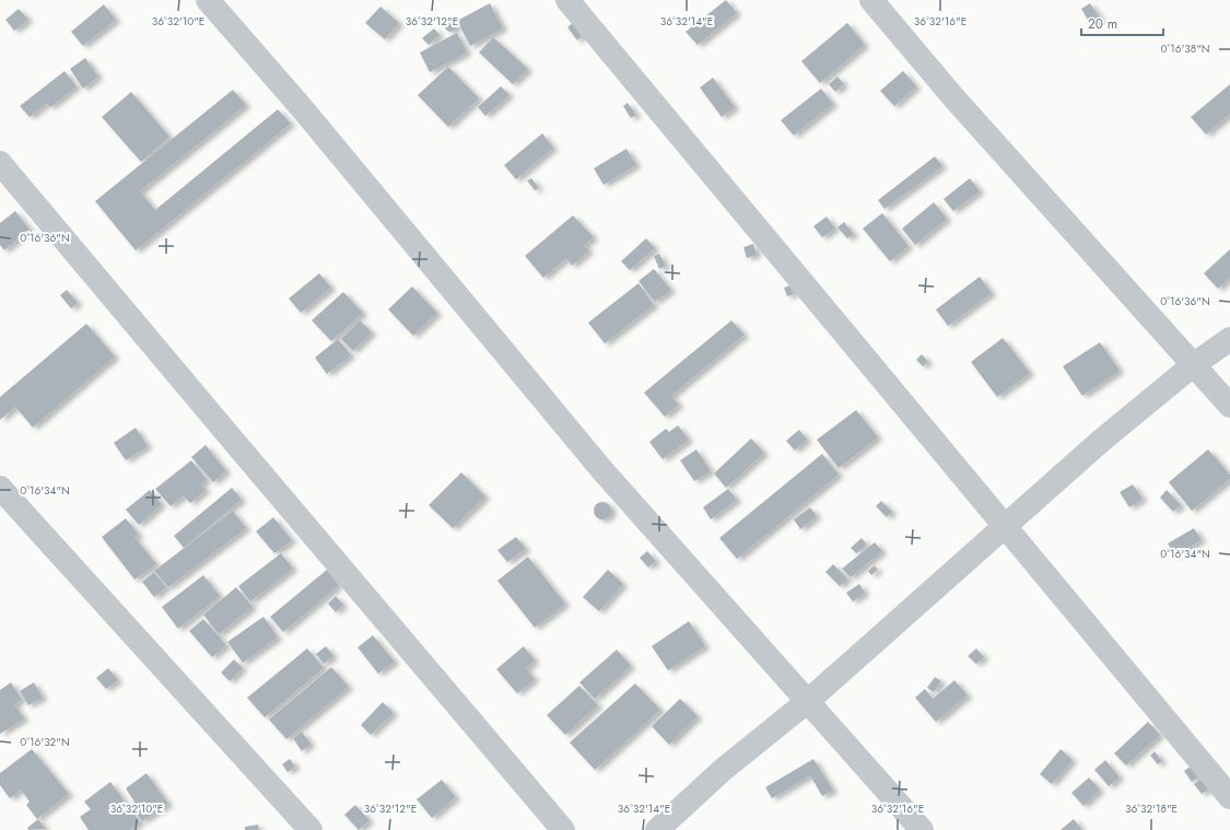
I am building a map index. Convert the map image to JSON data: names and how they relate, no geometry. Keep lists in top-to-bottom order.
{
  "scale_bar": "20 m",
  "coordinates": [
    "36°32'10\"E",
    "36°32'12\"E",
    "36°32'14\"E",
    "36°32'16\"E",
    "0°16'38\"N",
    "0°16'36\"N",
    "0°16'34\"N",
    "0°16'32\"N",
    "36°32'18\"E"
  ]
}
